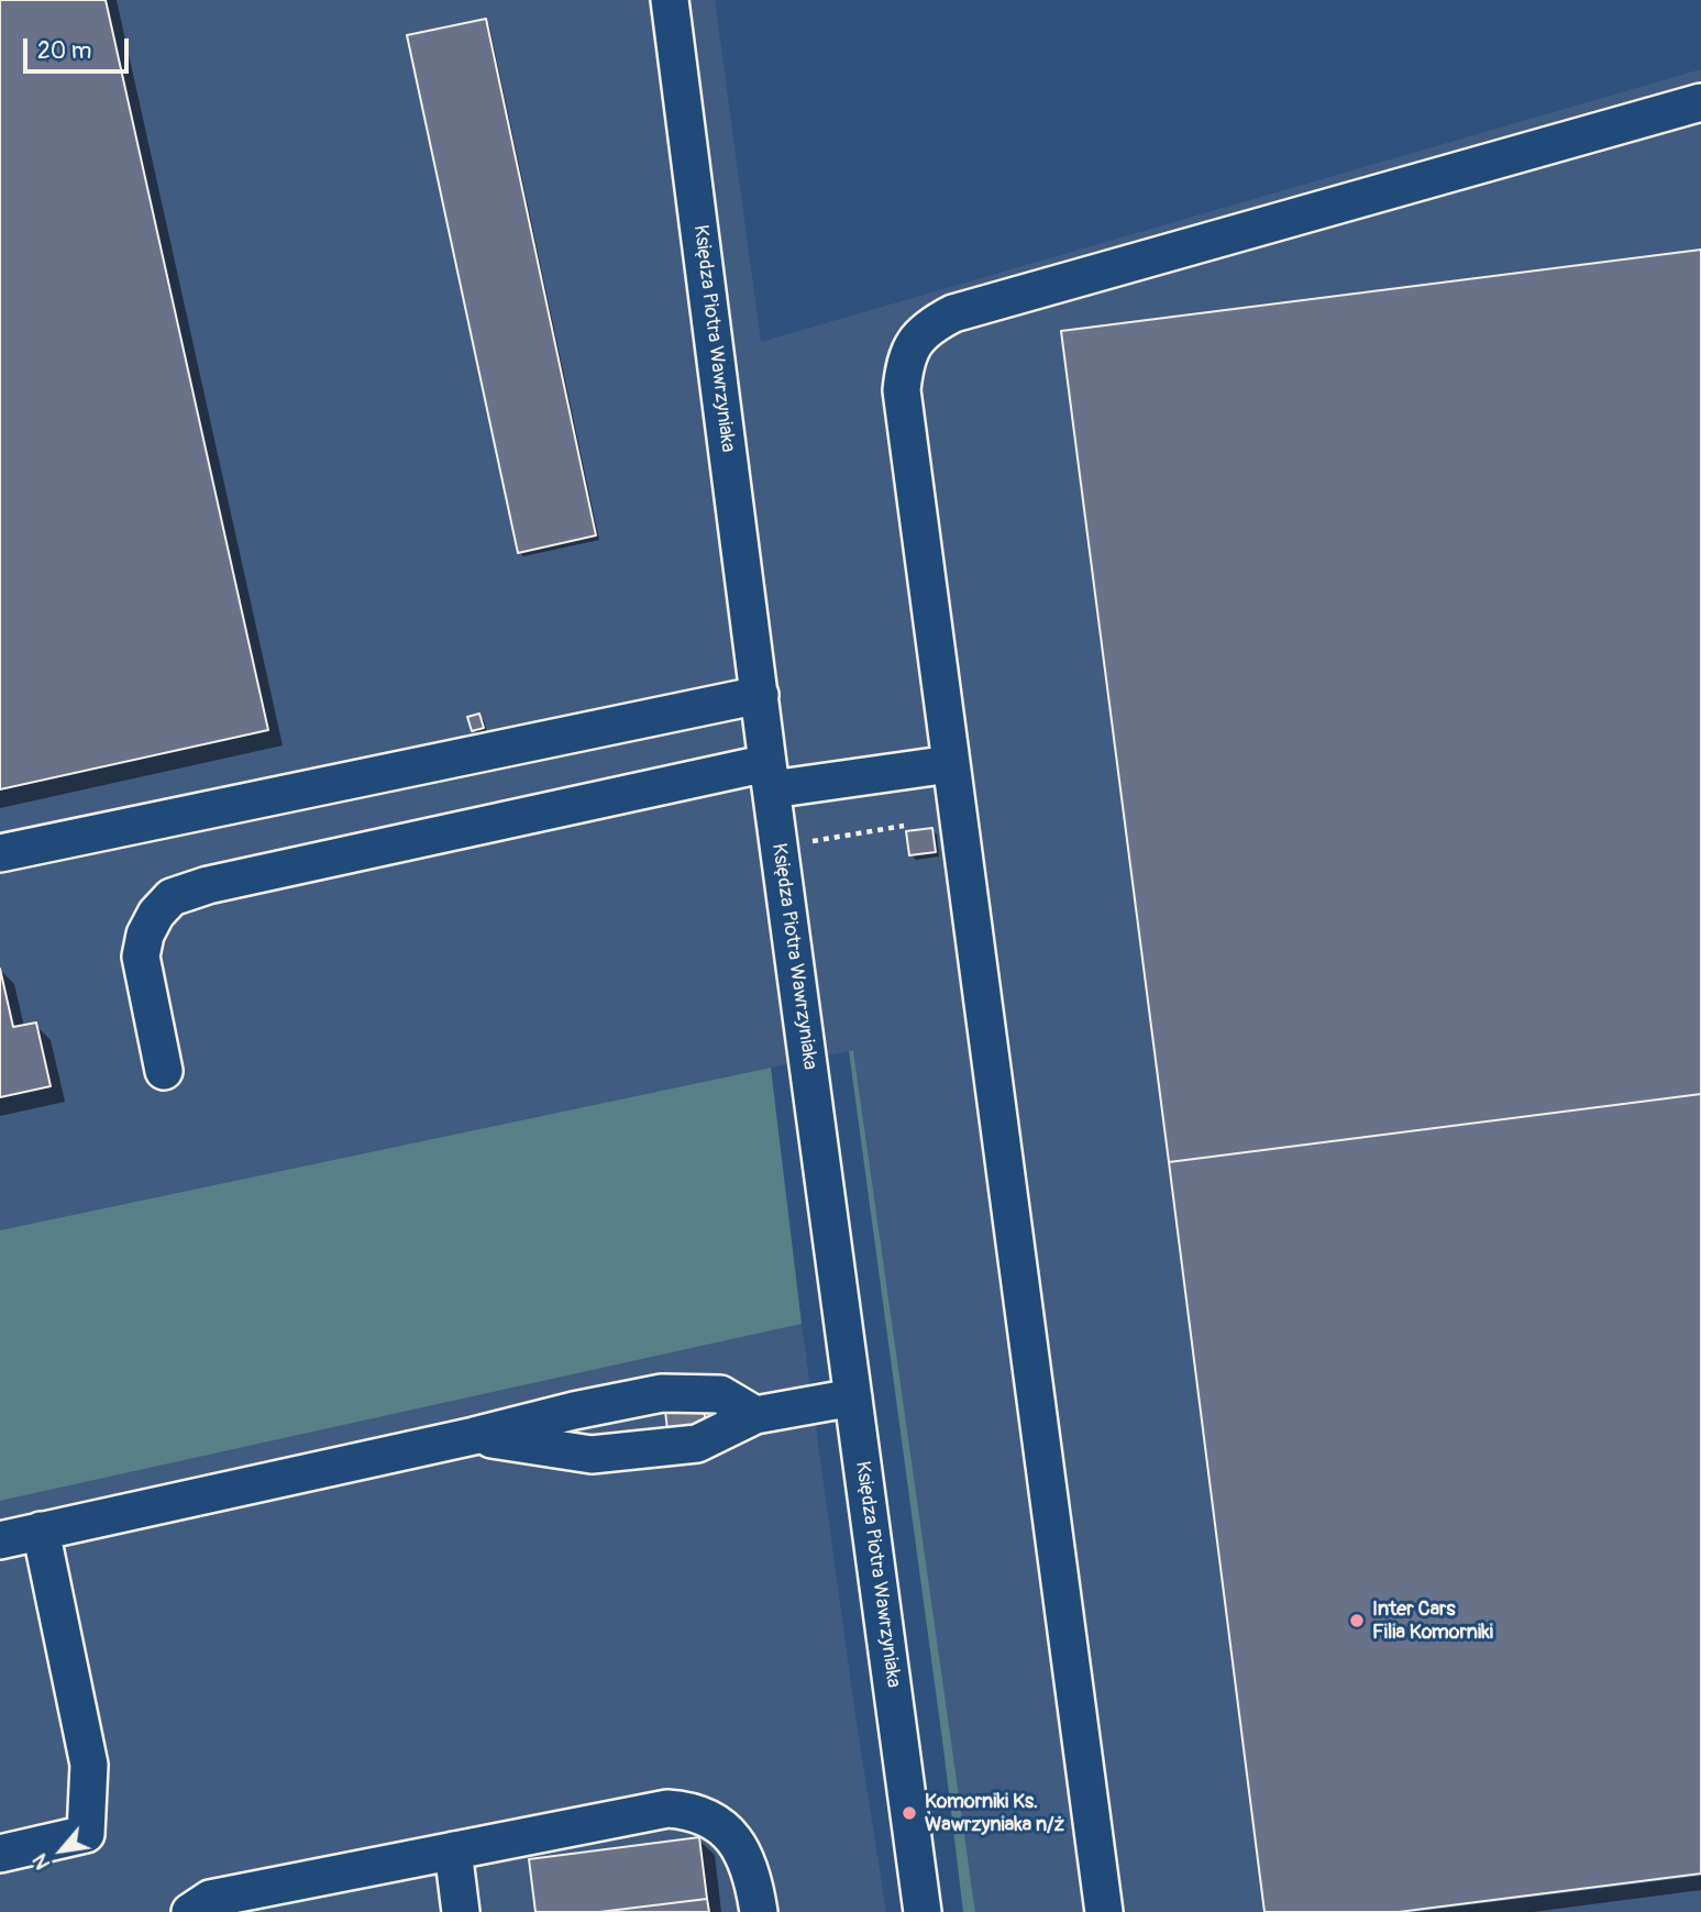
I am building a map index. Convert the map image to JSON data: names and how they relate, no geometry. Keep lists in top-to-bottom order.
{
  "streets": {
    "street": ["Księdza Piotra Wawrzyniaka"]
  },
  "places": ["Inter Cars Filia Komorniki", "Komorniki Ks. Wawrzyniaka n/ż"],
  "scale_bar": "20 m",
  "north": "bottom left"
}
